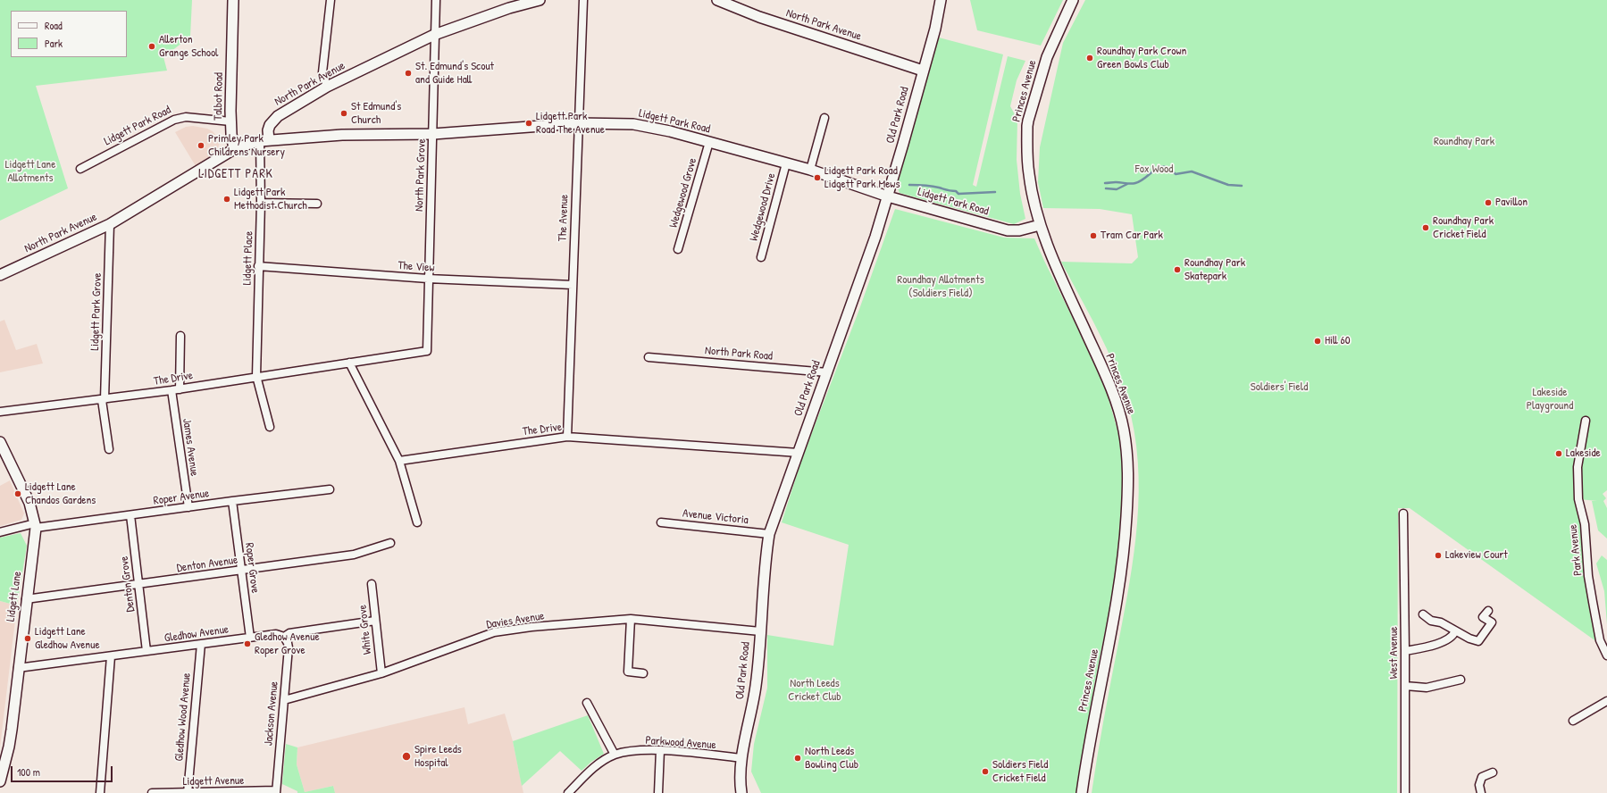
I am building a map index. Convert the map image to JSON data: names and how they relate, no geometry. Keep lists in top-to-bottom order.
{
  "streets": {
    "street": [
      "North Park Avenue",
      "Princes Avenue",
      "Talbot Road",
      "Old Park Road",
      "Lidgett Park Road",
      "North Park Grove",
      "Wedgewood Grove",
      "Wedgewood Drive",
      "The Avenue",
      "Lidgett Place",
      "The View",
      "Lidgett Park Grove",
      "North Park Road",
      "The Drive",
      "James Avenue",
      "Roper Avenue",
      "Avenue Victoria",
      "Park Avenue",
      "Denton Avenue",
      "Roper Grove",
      "Denton Grove",
      "Lidgett Lane",
      "Davies Avenue",
      "White Grove",
      "Gledhow Avenue",
      "West Avenue",
      "Jackson Avenue",
      "Gledhow Wood Avenue",
      "Parkwood Avenue",
      "Lidgett Avenue"
    ]
  },
  "crossings": [
    ["North Park Avenue", "Talbot Road"],
    ["North Park Avenue", "Old Park Road"],
    ["North Park Avenue", "Lidgett Park Road"],
    ["North Park Avenue", "North Park Grove"],
    ["North Park Avenue", "Lidgett Place"],
    ["North Park Avenue", "Lidgett Park Grove"],
    ["Princes Avenue", "Lidgett Park Road"],
    ["Talbot Road", "Lidgett Park Road"],
    ["Old Park Road", "Lidgett Park Road"],
    ["Old Park Road", "North Park Road"],
    ["Old Park Road", "The Drive"],
    ["Old Park Road", "Avenue Victoria"],
    ["Old Park Road", "Davies Avenue"],
    ["Old Park Road", "Parkwood Avenue"],
    ["Lidgett Park Road", "North Park Grove"],
    ["Lidgett Park Road", "Wedgewood Grove"],
    ["Lidgett Park Road", "Wedgewood Drive"],
    ["Lidgett Park Road", "The Avenue"],
    ["Lidgett Park Road", "Lidgett Place"],
    ["North Park Grove", "The View"],
    ["North Park Grove", "The Drive"],
    ["The Avenue", "The View"],
    ["The Avenue", "The Drive"],
    ["Lidgett Place", "The View"],
    ["Lidgett Place", "The Drive"],
    ["Lidgett Park Grove", "The Drive"],
    ["The Drive", "James Avenue"],
    ["James Avenue", "Roper Avenue"],
    ["Roper Avenue", "Roper Grove"],
    ["Roper Avenue", "Denton Grove"],
    ["Roper Avenue", "Lidgett Lane"],
    ["Denton Avenue", "Roper Grove"],
    ["Denton Avenue", "Denton Grove"],
    ["Denton Avenue", "Lidgett Lane"],
    ["Roper Grove", "Gledhow Avenue"],
    ["Denton Grove", "Gledhow Avenue"],
    ["Lidgett Lane", "Gledhow Avenue"],
    ["Davies Avenue", "White Grove"],
    ["Davies Avenue", "Jackson Avenue"],
    ["White Grove", "Gledhow Avenue"],
    ["Gledhow Avenue", "Jackson Avenue"],
    ["Gledhow Avenue", "Gledhow Wood Avenue"],
    ["Jackson Avenue", "Lidgett Avenue"],
    ["Gledhow Wood Avenue", "Lidgett Avenue"]
  ],
  "districts": ["LIDGETT PARK"],
  "parks": [
    "Roundhay Park",
    "Lidgett Lane Allotments",
    "Fox Wood",
    "Roundhay Allotments (Soldiers Field)",
    "Soldiers' Field",
    "Lakeside Playground",
    "North Leeds Cricket Club"
  ],
  "places": [
    "Allerton Grange School",
    "Roundhay Park Crown Green Bowls Club",
    "St. Edmund's Scout and Guide Hall",
    "St Edmund's Church",
    "Lidgett Park Road The Avenue",
    "Primley Park Childrens Nursery",
    "Lidgett Park Road Lidgett Park Mews",
    "Lidgett Park Methodist Church",
    "Pavillon",
    "Roundhay Park Cricket Field",
    "Tram Car Park",
    "Roundhay Park Skatepark",
    "Hill 60",
    "Lakeside",
    "Lidgett Lane Chandos Gardens",
    "Lakeview Court",
    "Lidgett Lane Gledhow Avenue",
    "Gledhow Avenue Roper Grove",
    "Spire Leeds Hospital",
    "North Leeds Bowling Club",
    "Soldiers Field Cricket Field"
  ],
  "legend": ["Road", "Park"],
  "scale_bar": "100 m"
}
